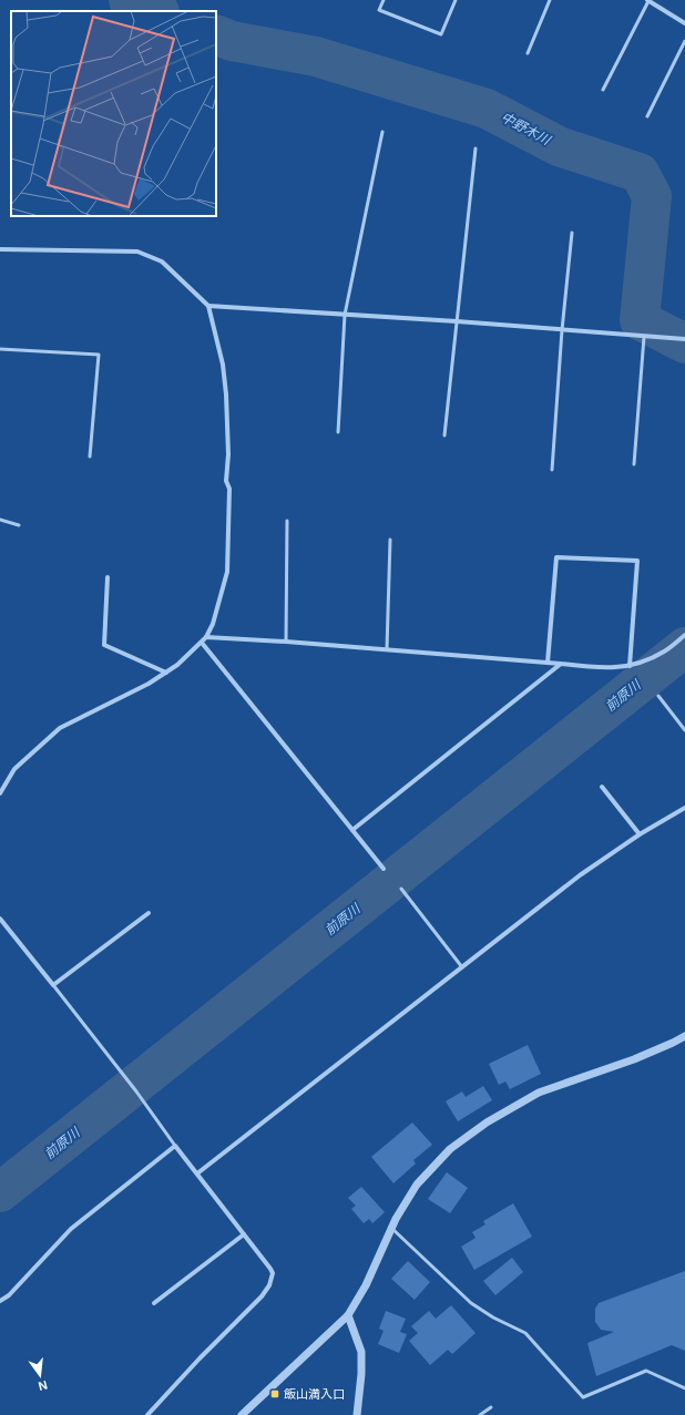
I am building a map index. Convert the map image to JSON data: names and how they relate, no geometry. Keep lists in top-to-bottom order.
{
  "water": ["中野木川", "前原川"],
  "places": {
    "transit": ["飯山満入口"]
  },
  "north": "bottom"
}
